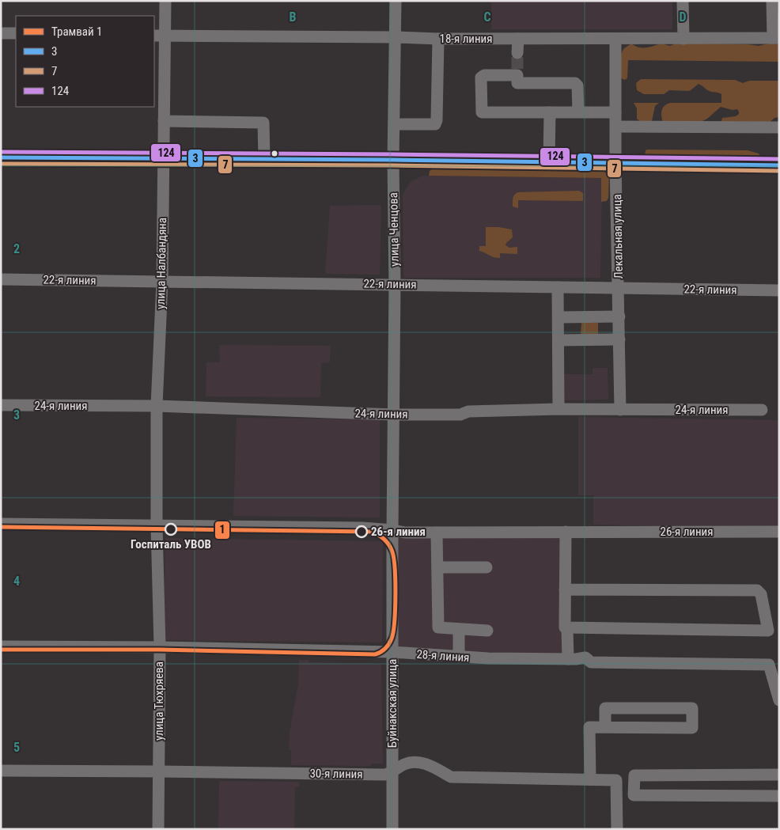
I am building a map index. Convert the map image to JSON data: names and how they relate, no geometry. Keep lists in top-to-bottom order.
{
  "streets": {
    "street": [
      "18-я линия",
      "улица Ченцова",
      "Лекальная улица",
      "улица Налбандяна",
      "22-я линия",
      "24-я линия",
      "26-я линия",
      "28-я линия",
      "улица Тюхряева",
      "Буйнакская улица",
      "30-я линия"
    ]
  },
  "crossings": [
    ["18-я линия", "улица Ченцова"],
    ["18-я линия", "Лекальная улица"],
    ["18-я линия", "улица Налбандяна"],
    ["улица Ченцова", "22-я линия"],
    ["улица Ченцова", "24-я линия"],
    ["улица Ченцова", "26-я линия"],
    ["улица Ченцова", "Буйнакская улица"],
    ["Лекальная улица", "22-я линия"],
    ["Лекальная улица", "24-я линия"],
    ["улица Налбандяна", "22-я линия"],
    ["улица Налбандяна", "24-я линия"],
    ["улица Налбандяна", "26-я линия"],
    ["улица Налбандяна", "улица Тюхряева"],
    ["26-я линия", "улица Тюхряева"],
    ["26-я линия", "Буйнакская улица"],
    ["28-я линия", "улица Тюхряева"],
    ["28-я линия", "Буйнакская улица"],
    ["улица Тюхряева", "30-я линия"],
    ["Буйнакская улица", "30-я линия"]
  ],
  "places": ["Госпиталь УВОВ", "26-я линия"],
  "lines": [
    "transit line 124",
    "transit line 3",
    "transit line 7",
    "tram line 1"
  ],
  "legend": [
    "Трамвай 1",
    "3",
    "7",
    "124"
  ],
  "grid": {
    "columns": ["B", "C", "D"],
    "rows": [
      "2",
      "3",
      "4",
      "5"
    ]
  }
}
